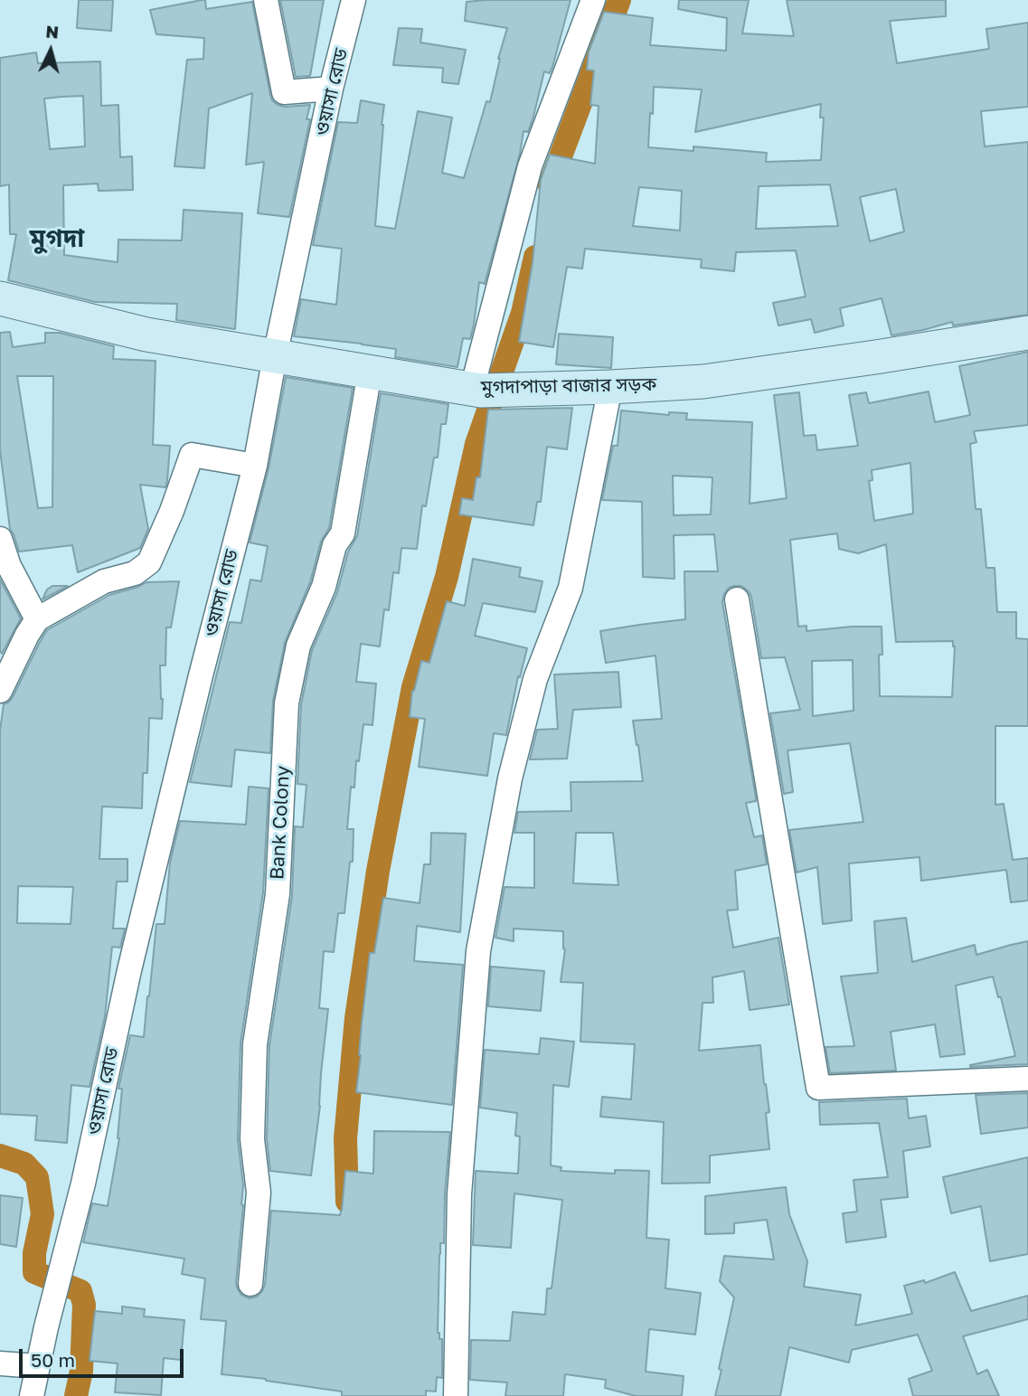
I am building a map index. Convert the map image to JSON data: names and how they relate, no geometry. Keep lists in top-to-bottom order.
{
  "streets": {
    "street": ["ওয়াসা রোড", "মুগদাপাড়া বাজার সড়ক", "Bank Colony"]
  },
  "crossings": [
    ["ওয়াসা রোড", "মুগদাপাড়া বাজার সড়ক"],
    ["মুগদাপাড়া বাজার সড়ক", "Bank Colony"]
  ],
  "districts": ["মুগদা"],
  "scale_bar": "50 m",
  "north": "top"
}
